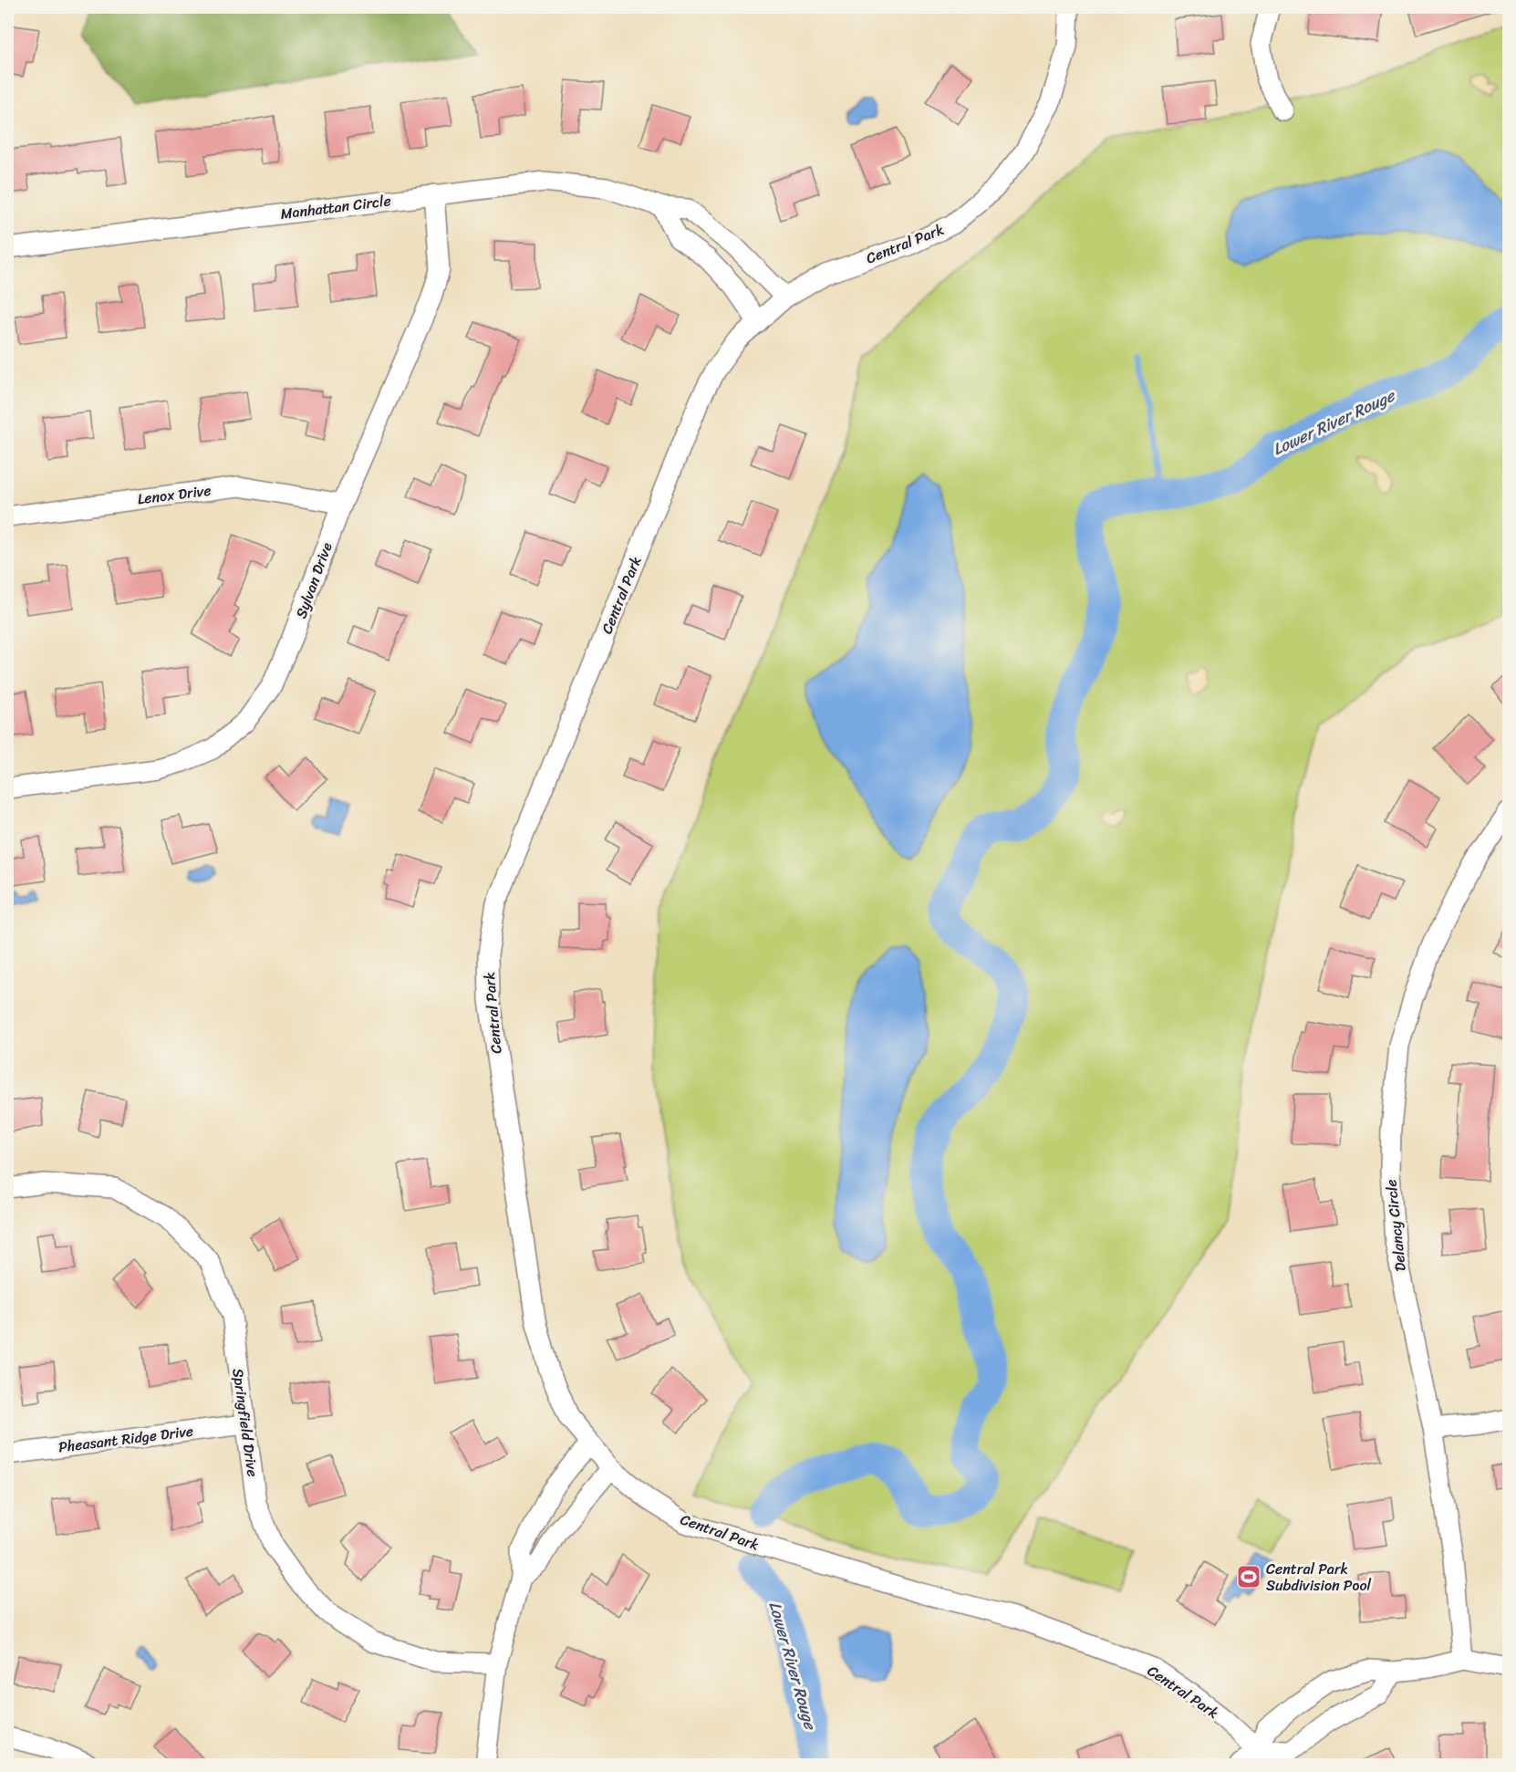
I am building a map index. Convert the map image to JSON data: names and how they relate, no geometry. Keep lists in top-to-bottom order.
{
  "streets": {
    "street": [
      "Manhattan Circle",
      "Central Park",
      "Lenox Drive",
      "Sylvan Drive",
      "Delancy Circle",
      "Springfield Drive",
      "Pheasant Ridge Drive"
    ]
  },
  "crossings": [
    ["Manhattan Circle", "Central Park"],
    ["Manhattan Circle", "Sylvan Drive"],
    ["Lenox Drive", "Sylvan Drive"],
    ["Springfield Drive", "Pheasant Ridge Drive"]
  ],
  "water": ["Lower River Rouge"],
  "places": {
    "sports": ["Central Park Subdivision Pool"]
  }
}
